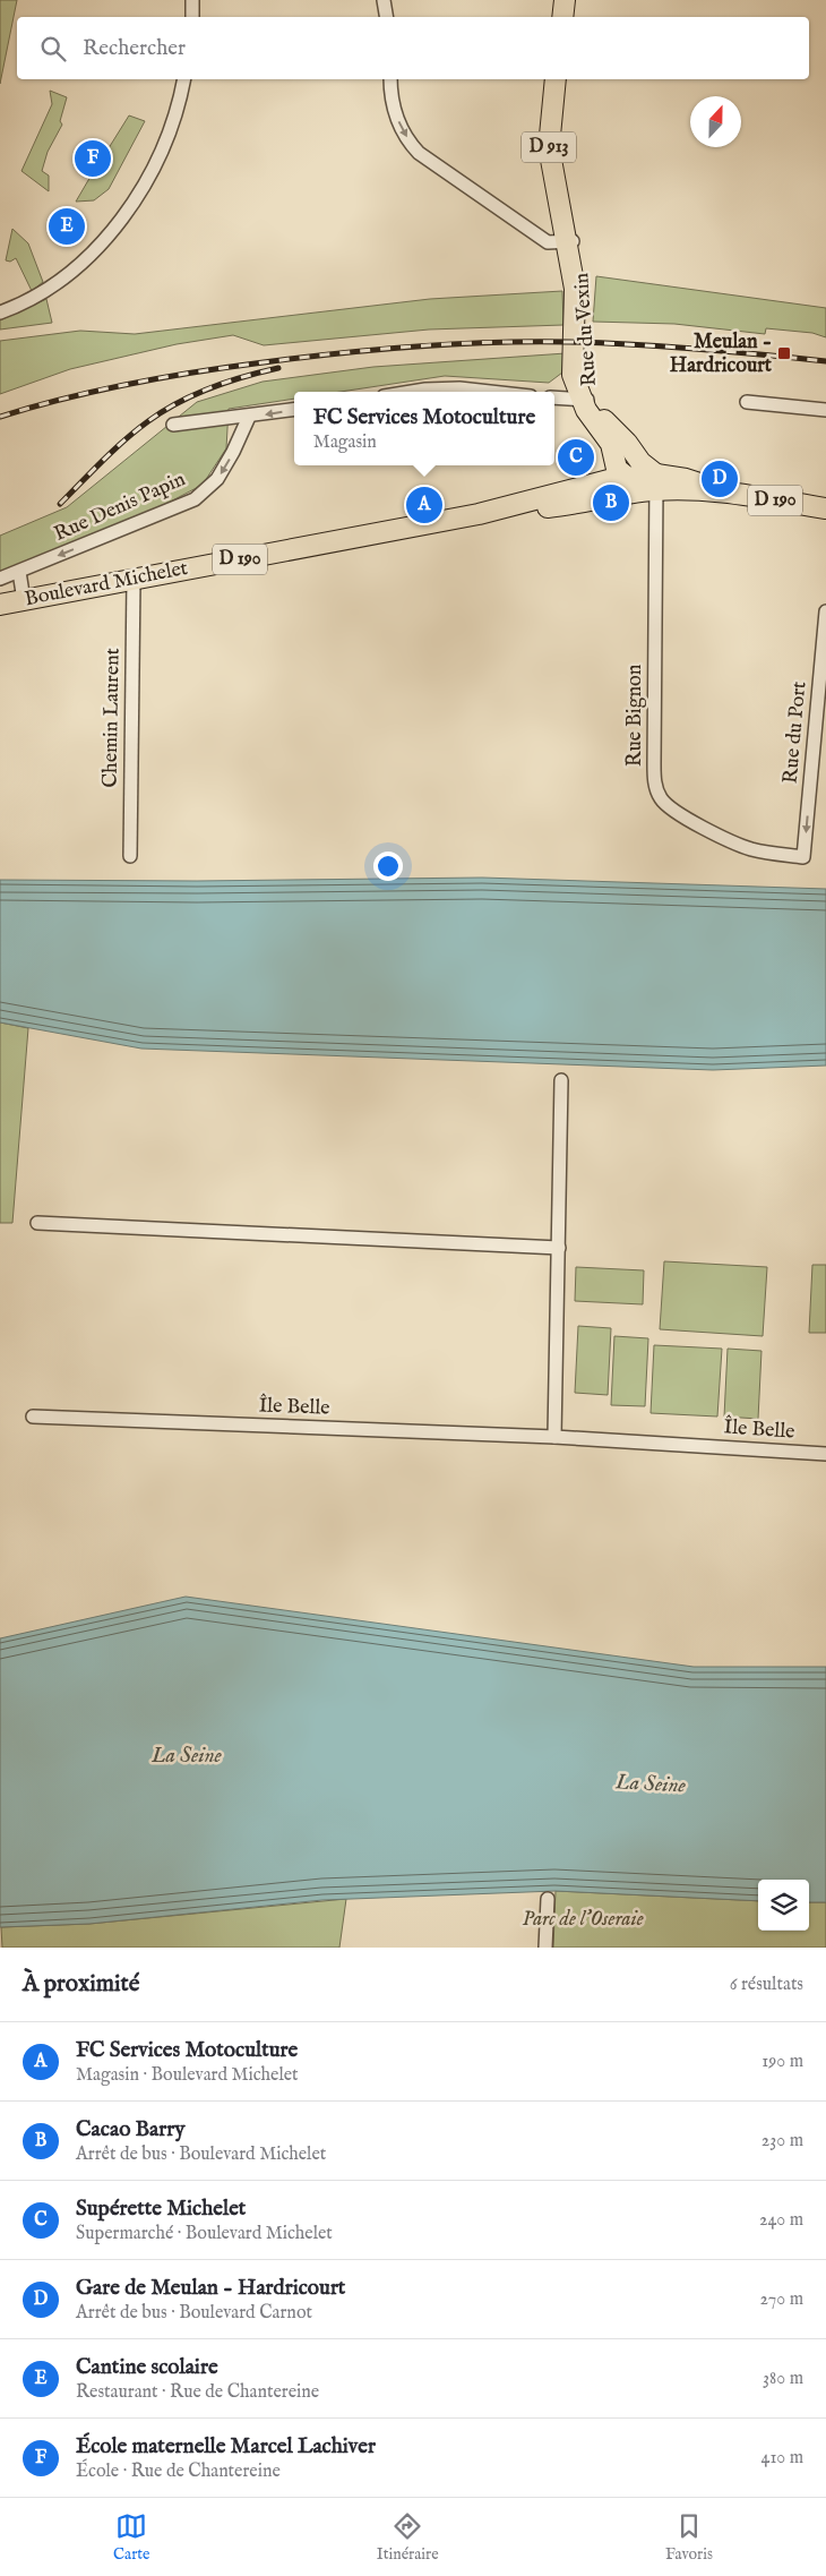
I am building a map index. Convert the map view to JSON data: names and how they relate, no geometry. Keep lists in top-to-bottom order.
{
  "streets": {
    "main road": [
      "D 913",
      "Rue du Vexin",
      "D 190",
      "Boulevard Michelet"
    ],
    "street": [
      "Rue Denis Papin",
      "Rue Bignon",
      "Chemin Laurent",
      "Rue du Port",
      "Île Belle"
    ]
  },
  "crossings": [
    ["Rue du Vexin", "D 190"],
    ["Rue du Vexin", "Boulevard Michelet"],
    ["Rue du Vexin", "Rue Bignon"],
    ["D 190", "Boulevard Michelet"],
    ["D 190", "Rue Bignon"],
    ["Boulevard Michelet", "Rue Bignon"],
    ["Boulevard Michelet", "Chemin Laurent"],
    ["Rue Bignon", "Rue du Port"]
  ],
  "one_way": ["Rue Denis Papin", "Rue du Port"],
  "water": ["La Seine"],
  "parks": ["Parc de l'Oseraie"],
  "places": {
    "transit": ["Meulan - Hardricourt"]
  },
  "north": "top",
  "page": {
    "search": "Rechercher",
    "pins": [
      "F",
      "E",
      "C",
      "D",
      "B",
      "A"
    ],
    "popup": ["FC Services Motoculture", "Magasin"],
    "heading": ["À proximité", "6 résultats"],
    "list": [
      {
        "mark": "A",
        "name": "FC Services Motoculture",
        "note": "Magasin · Boulevard Michelet",
        "value": "190 m"
      },
      {
        "mark": "B",
        "name": "Cacao Barry",
        "note": "Arrêt de bus · Boulevard Michelet",
        "value": "230 m"
      },
      {
        "mark": "C",
        "name": "Supérette Michelet",
        "note": "Supermarché · Boulevard Michelet",
        "value": "240 m"
      },
      {
        "mark": "D",
        "name": "Gare de Meulan - Hardricourt",
        "note": "Arrêt de bus · Boulevard Carnot",
        "value": "270 m"
      },
      {
        "mark": "E",
        "name": "Cantine scolaire",
        "note": "Restaurant · Rue de Chantereine",
        "value": "380 m"
      },
      {
        "mark": "F",
        "name": "École maternelle Marcel Lachiver",
        "note": "École · Rue de Chantereine",
        "value": "410 m"
      }
    ],
    "nav": ["Carte", "Itinéraire", "Favoris"]
  }
}
